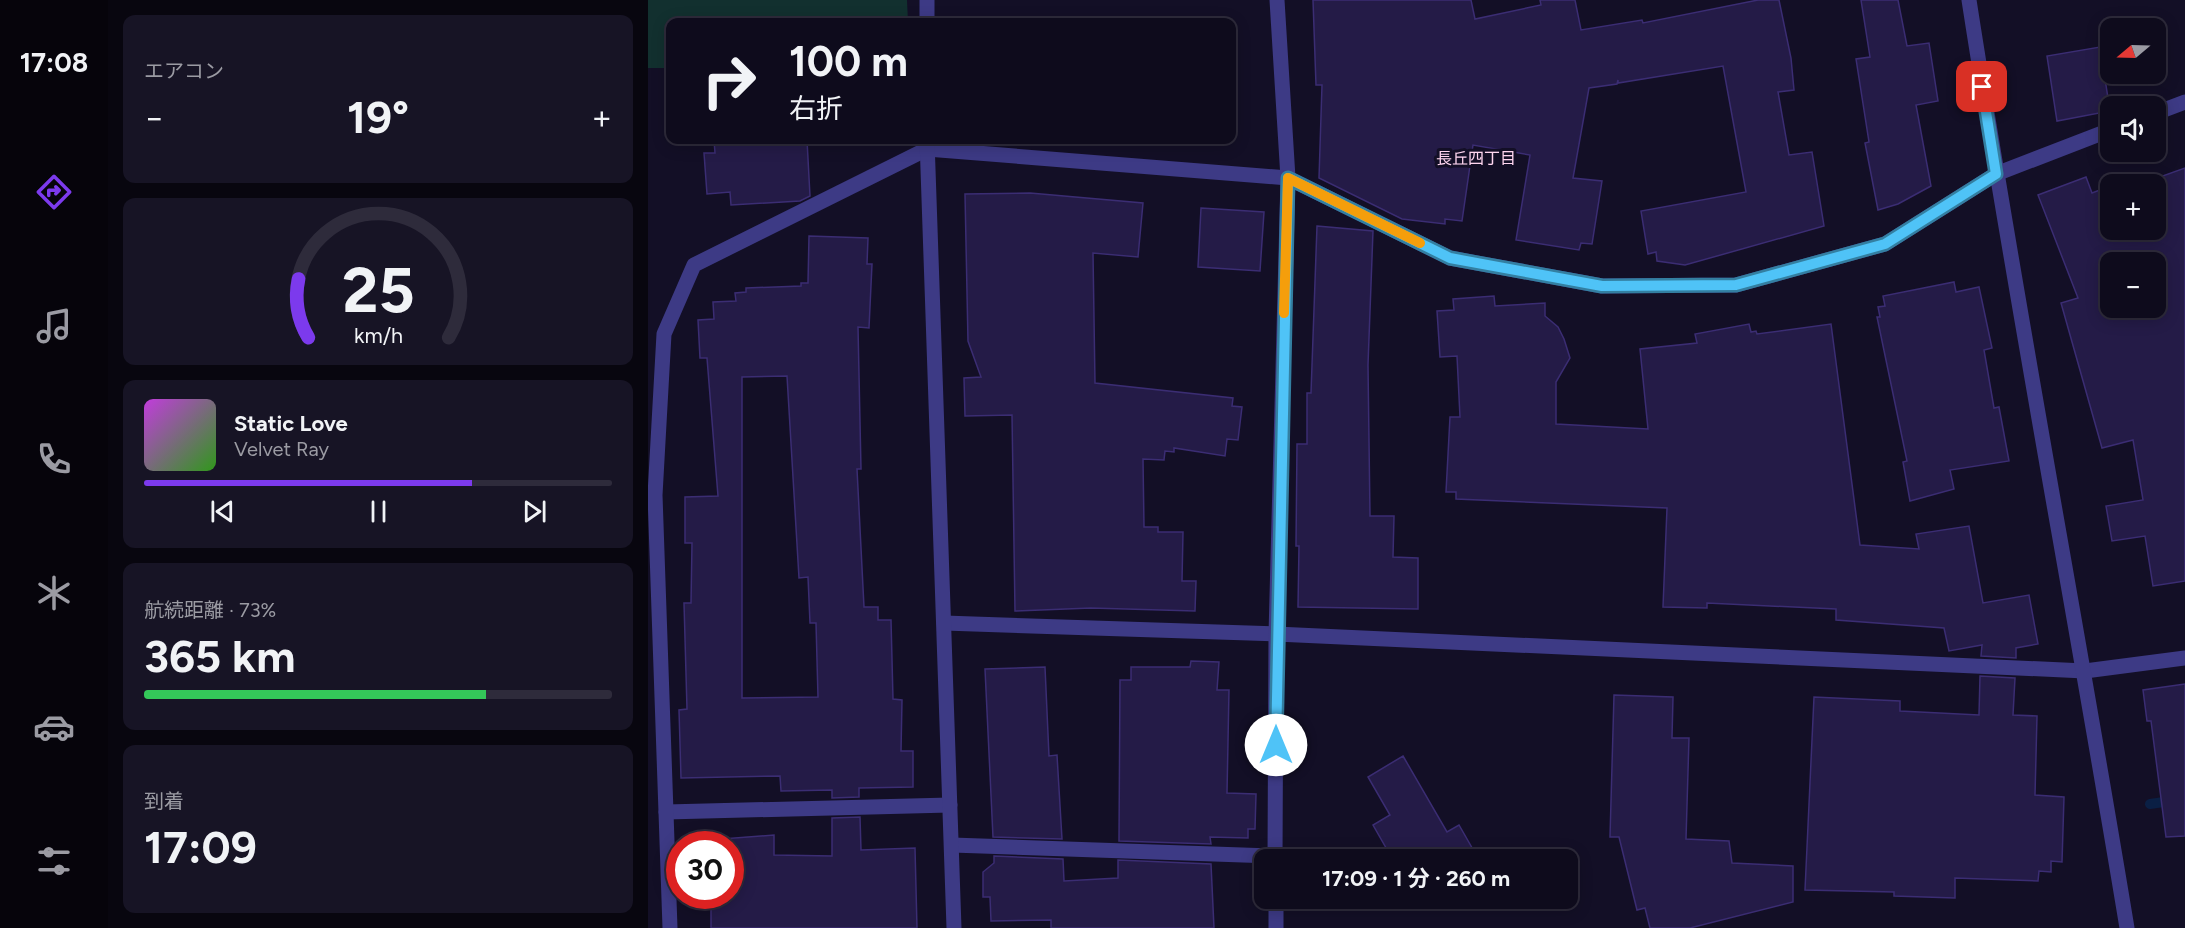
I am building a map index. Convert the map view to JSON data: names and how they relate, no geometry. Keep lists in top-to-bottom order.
{
  "districts": ["長丘四丁目"],
  "north": "left",
  "page": {
    "tabs": "17:08",
    "tile": [
      "エアコン",
      ["航続距離 · 73%", "365 km"],
      ["到着", "17:09"]
    ],
    "map_buttons": ["+", "−"],
    "turn": ["100 m", "右折"],
    "heat": ["−", "19°", "+"],
    "song": ["Static Love", "Velvet Ray"],
    "limit": "30",
    "trip": "17:09 · 1 分 · 260 m",
    "gauge": ["25", "km/h"]
  }
}
